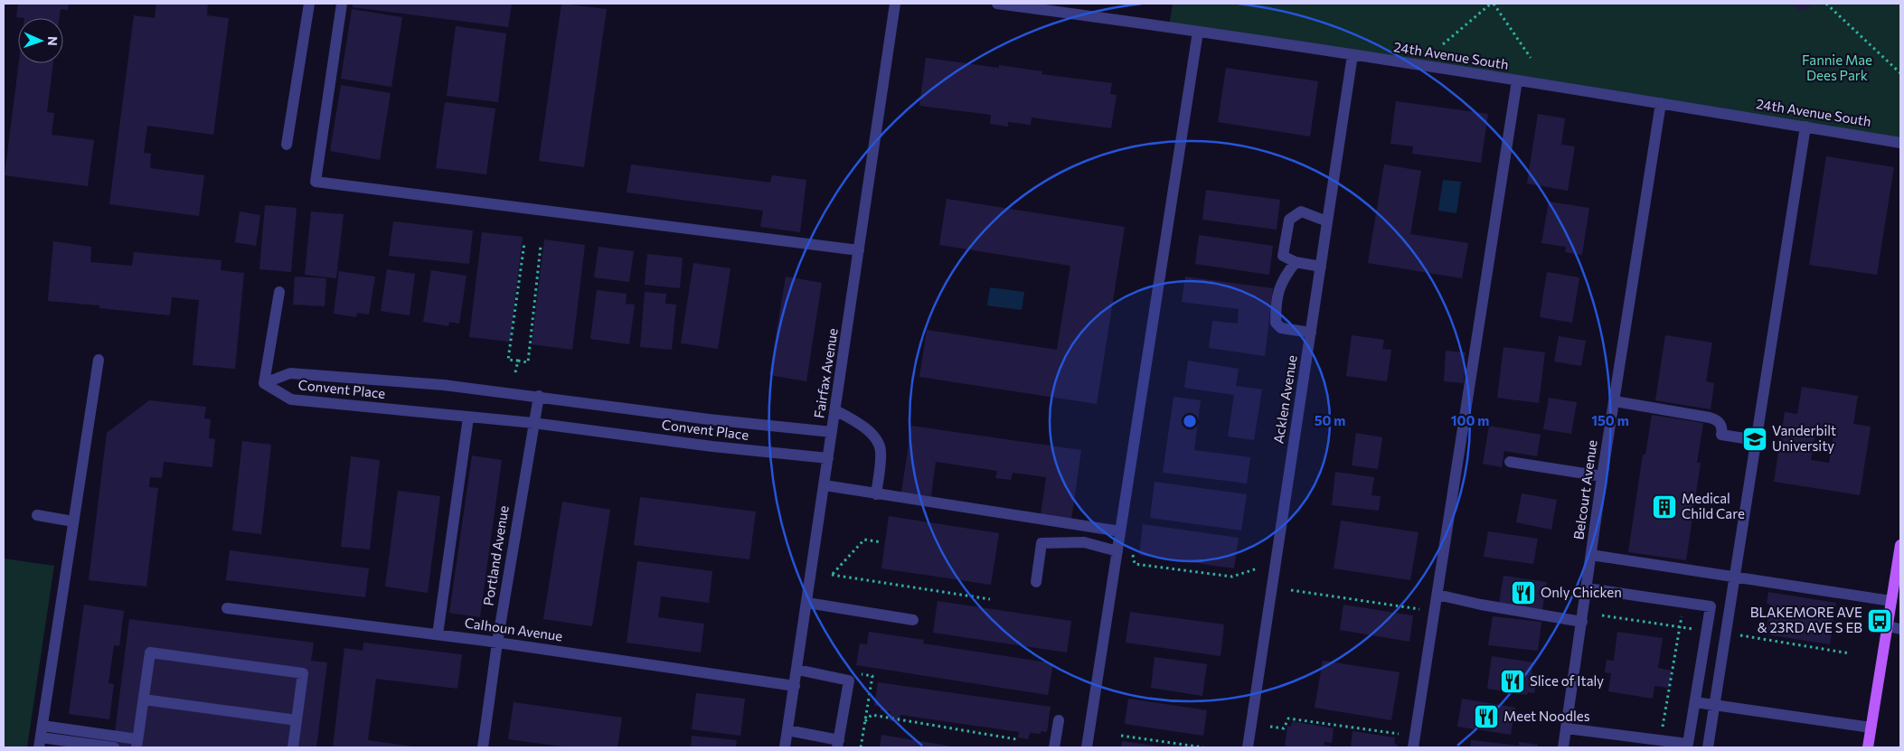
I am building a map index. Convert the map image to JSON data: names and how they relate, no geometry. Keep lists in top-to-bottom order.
{
  "streets": {
    "street": [
      "24th Avenue South",
      "Fairfax Avenue",
      "Convent Place",
      "Acklen Avenue",
      "Belcourt Avenue",
      "Portland Avenue",
      "Calhoun Avenue"
    ]
  },
  "crossings": [
    ["24th Avenue South", "Acklen Avenue"],
    ["24th Avenue South", "Belcourt Avenue"],
    ["Fairfax Avenue", "Convent Place"],
    ["Fairfax Avenue", "Calhoun Avenue"],
    ["Convent Place", "Portland Avenue"],
    ["Portland Avenue", "Calhoun Avenue"]
  ],
  "parks": ["Fannie Mae Dees Park"],
  "places": {
    "school or university": ["Vanderbilt University"],
    "building": ["Medical Child Care"],
    "restaurant": ["Only Chicken", "Slice of Italy", "Meet Noodles"],
    "bus stop": ["BLAKEMORE AVE & 23RD AVE S EB"]
  },
  "north": "right",
  "rings": ["50 m", "100 m", "150 m"]
}
